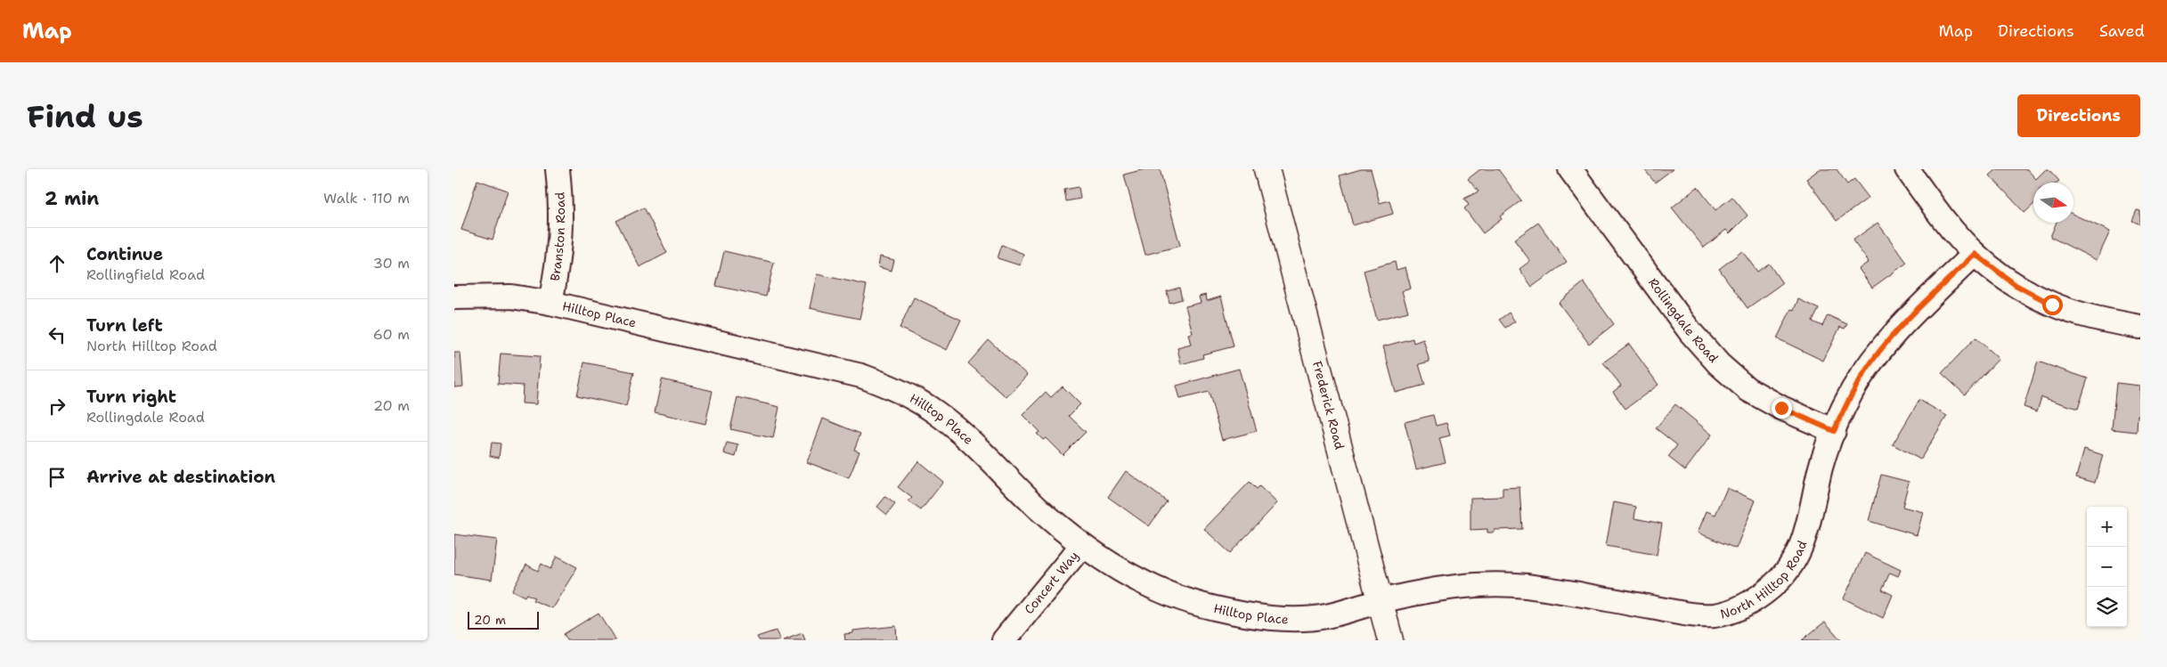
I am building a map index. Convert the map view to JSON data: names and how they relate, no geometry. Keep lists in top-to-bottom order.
{
  "streets": {
    "main road": ["Frederick Road"],
    "street": [
      "Branston Road",
      "Hilltop Place",
      "Rollingdale Road",
      "North Hilltop Road",
      "Concert Way"
    ]
  },
  "crossings": [
    ["Branston Road", "Hilltop Place"],
    ["Hilltop Place", "Frederick Road"],
    ["Hilltop Place", "North Hilltop Road"],
    ["Hilltop Place", "Concert Way"],
    ["Rollingdale Road", "North Hilltop Road"],
    ["Frederick Road", "North Hilltop Road"]
  ],
  "scale_bar": "20 m",
  "north": "right",
  "page": {
    "header": "Map",
    "nav": ["Map", "Directions", "Saved"],
    "buttons": "Directions",
    "title": "Find us",
    "heading": ["2 min", "Walk · 110 m"],
    "list": [
      ["Continue", "Rollingfield Road", "30 m"],
      ["Turn left", "North Hilltop Road", "60 m"],
      ["Turn right", "Rollingdale Road", "20 m"],
      "Arrive at destination"
    ],
    "map_buttons": ["+", "−"],
    "scale": "20 m"
  }
}
